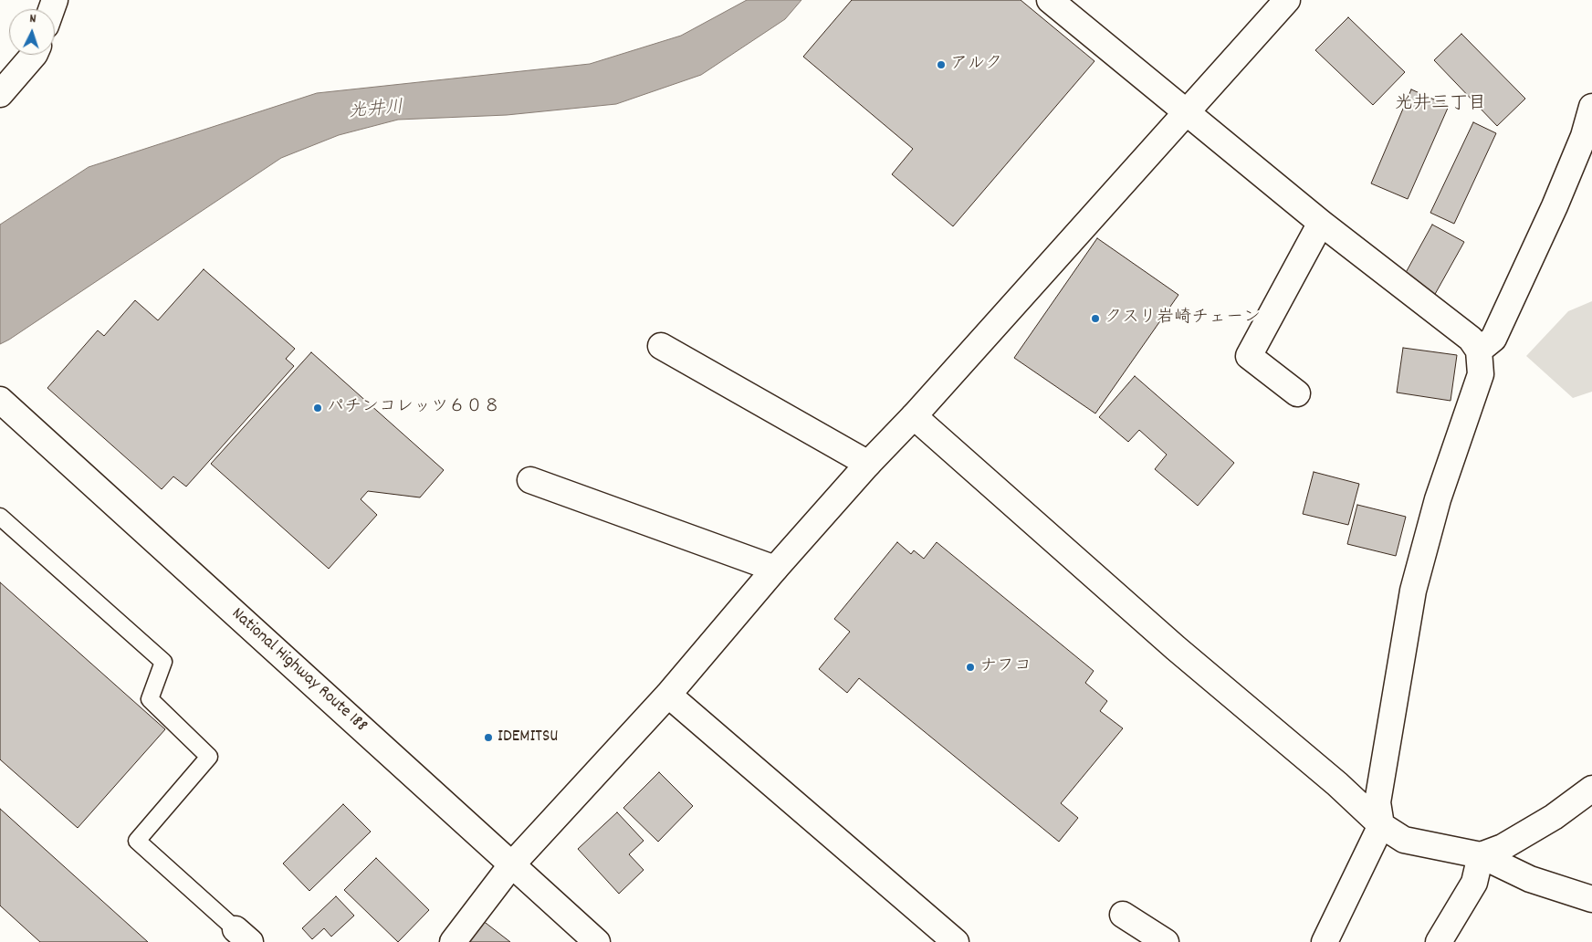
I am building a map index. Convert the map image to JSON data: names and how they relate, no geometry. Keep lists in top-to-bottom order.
{
  "streets": {
    "main road": ["National Highway Route 188"]
  },
  "districts": ["光井三丁目"],
  "water": ["光井川"],
  "places": [
    "アルク",
    "クスリ岩崎チェーン",
    "パチンコレッツ６０８",
    "ナフコ",
    "IDEMITSU"
  ],
  "north": "top"
}
